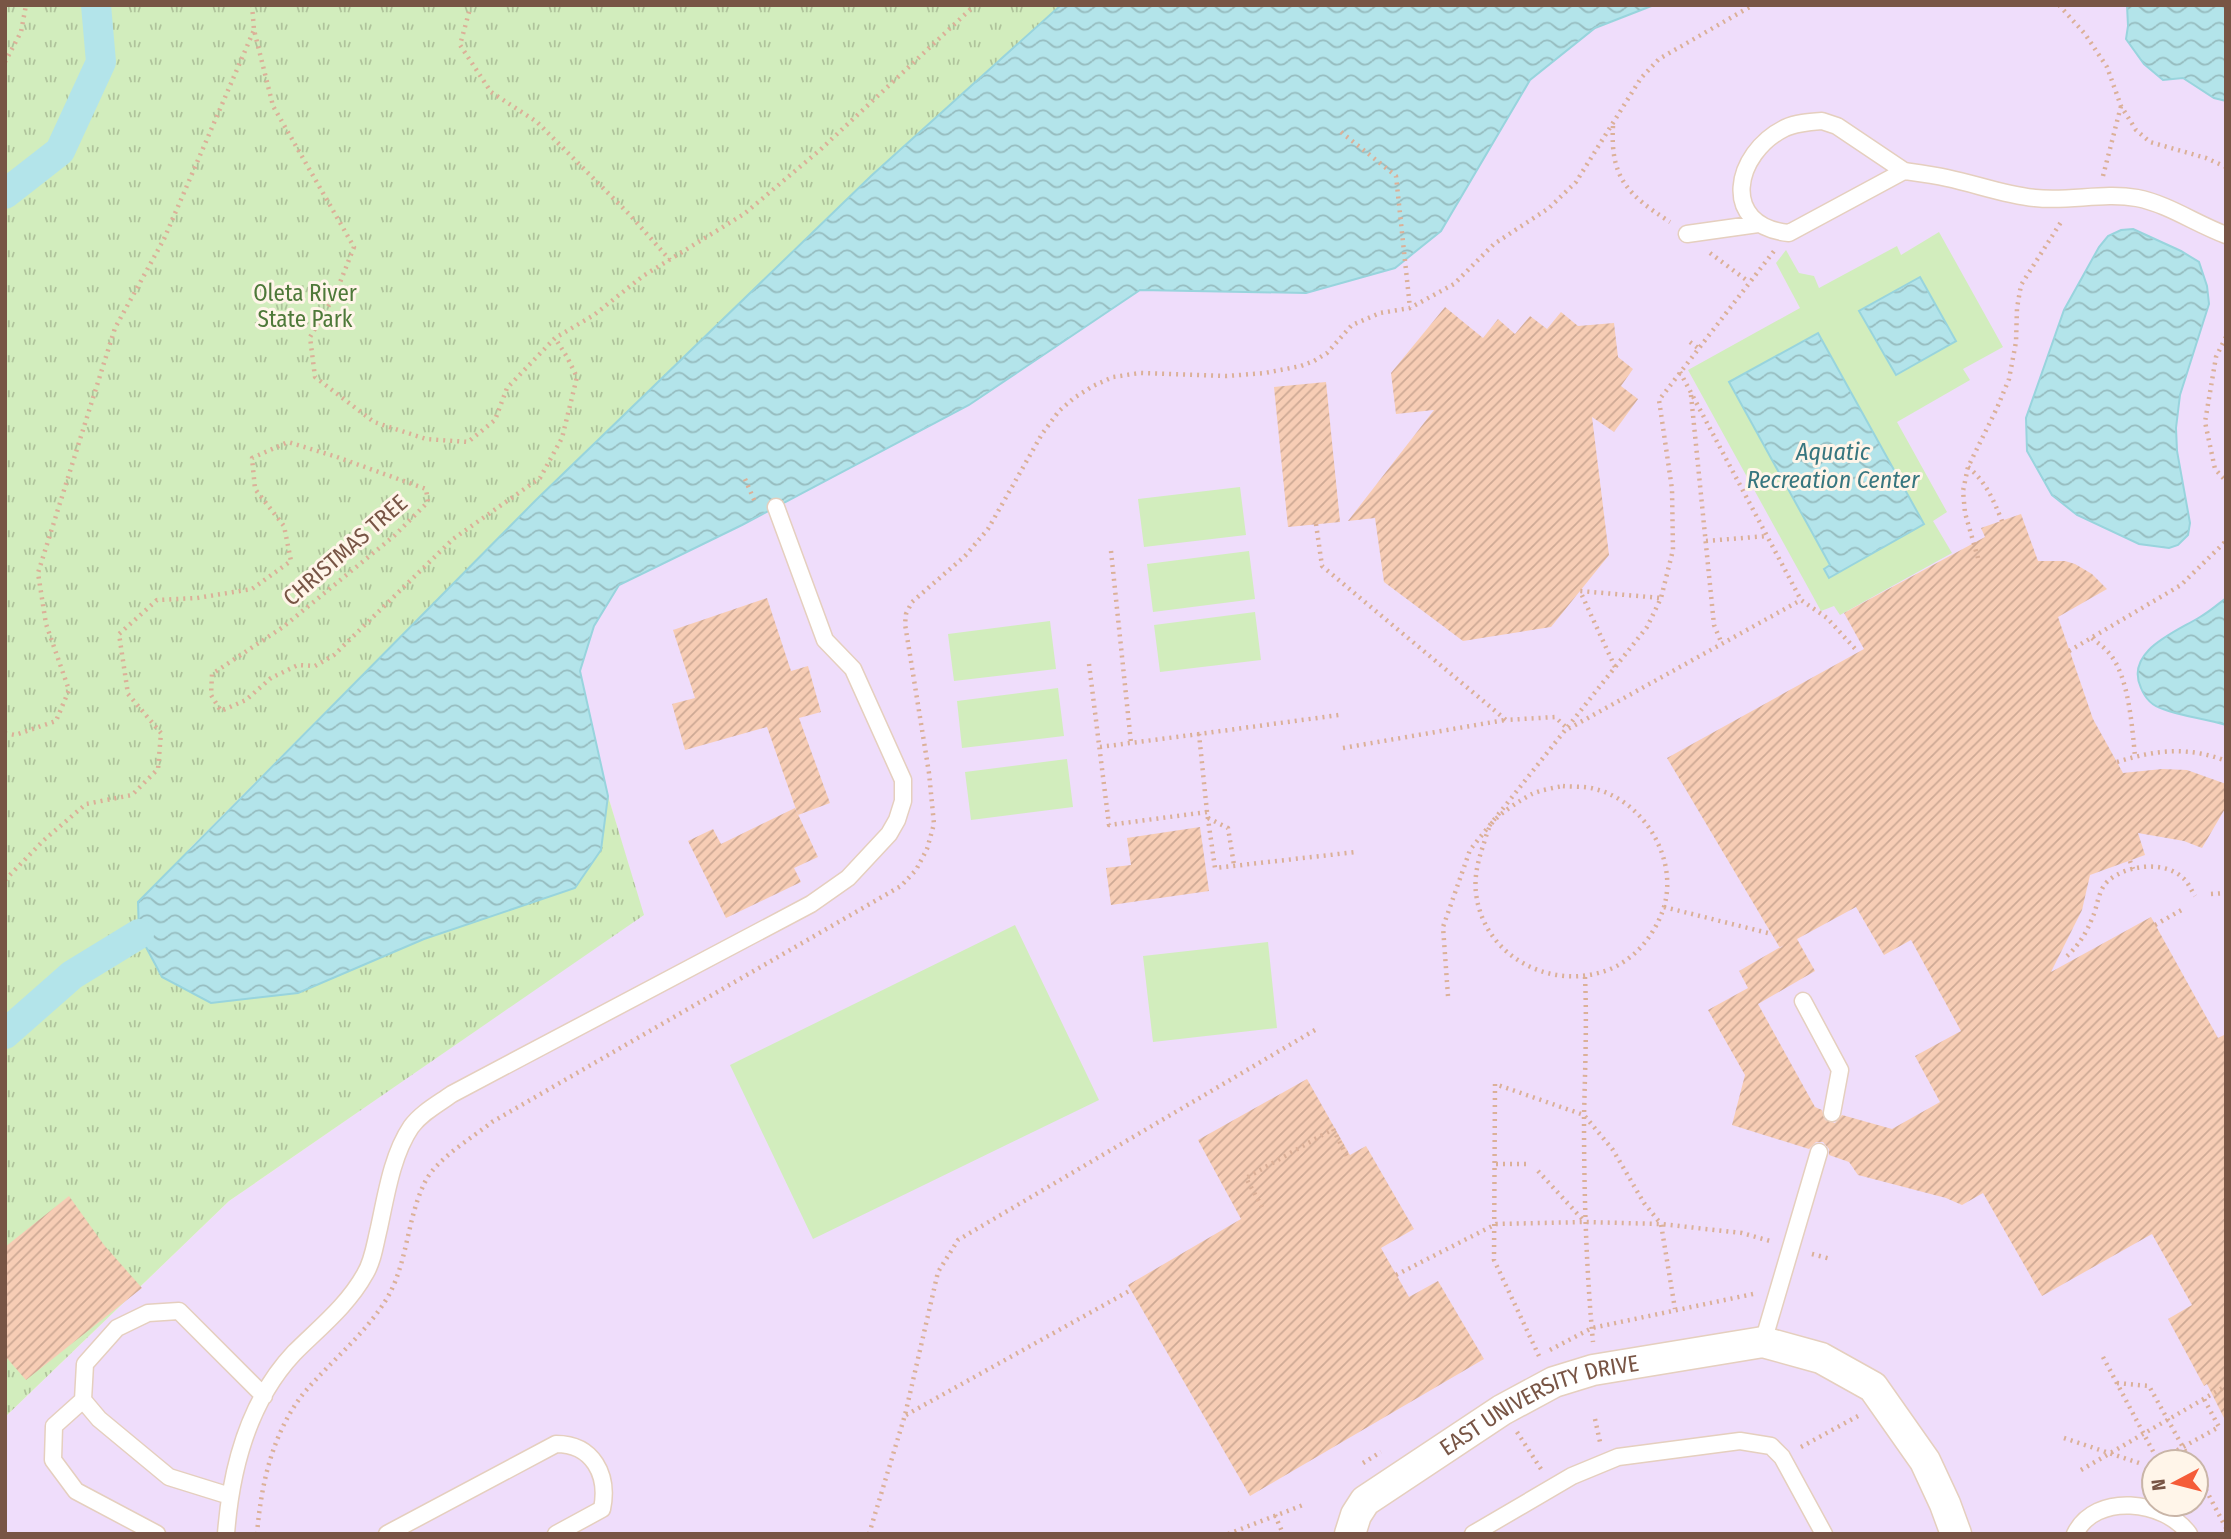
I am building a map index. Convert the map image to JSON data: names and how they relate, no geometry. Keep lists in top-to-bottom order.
{
  "streets": {
    "street": ["EAST UNIVERSITY DRIVE"],
    "path": ["CHRISTMAS TREE"]
  },
  "water": ["Aquatic Recreation Center"],
  "parks": ["Oleta River State Park"],
  "north": "left"
}
